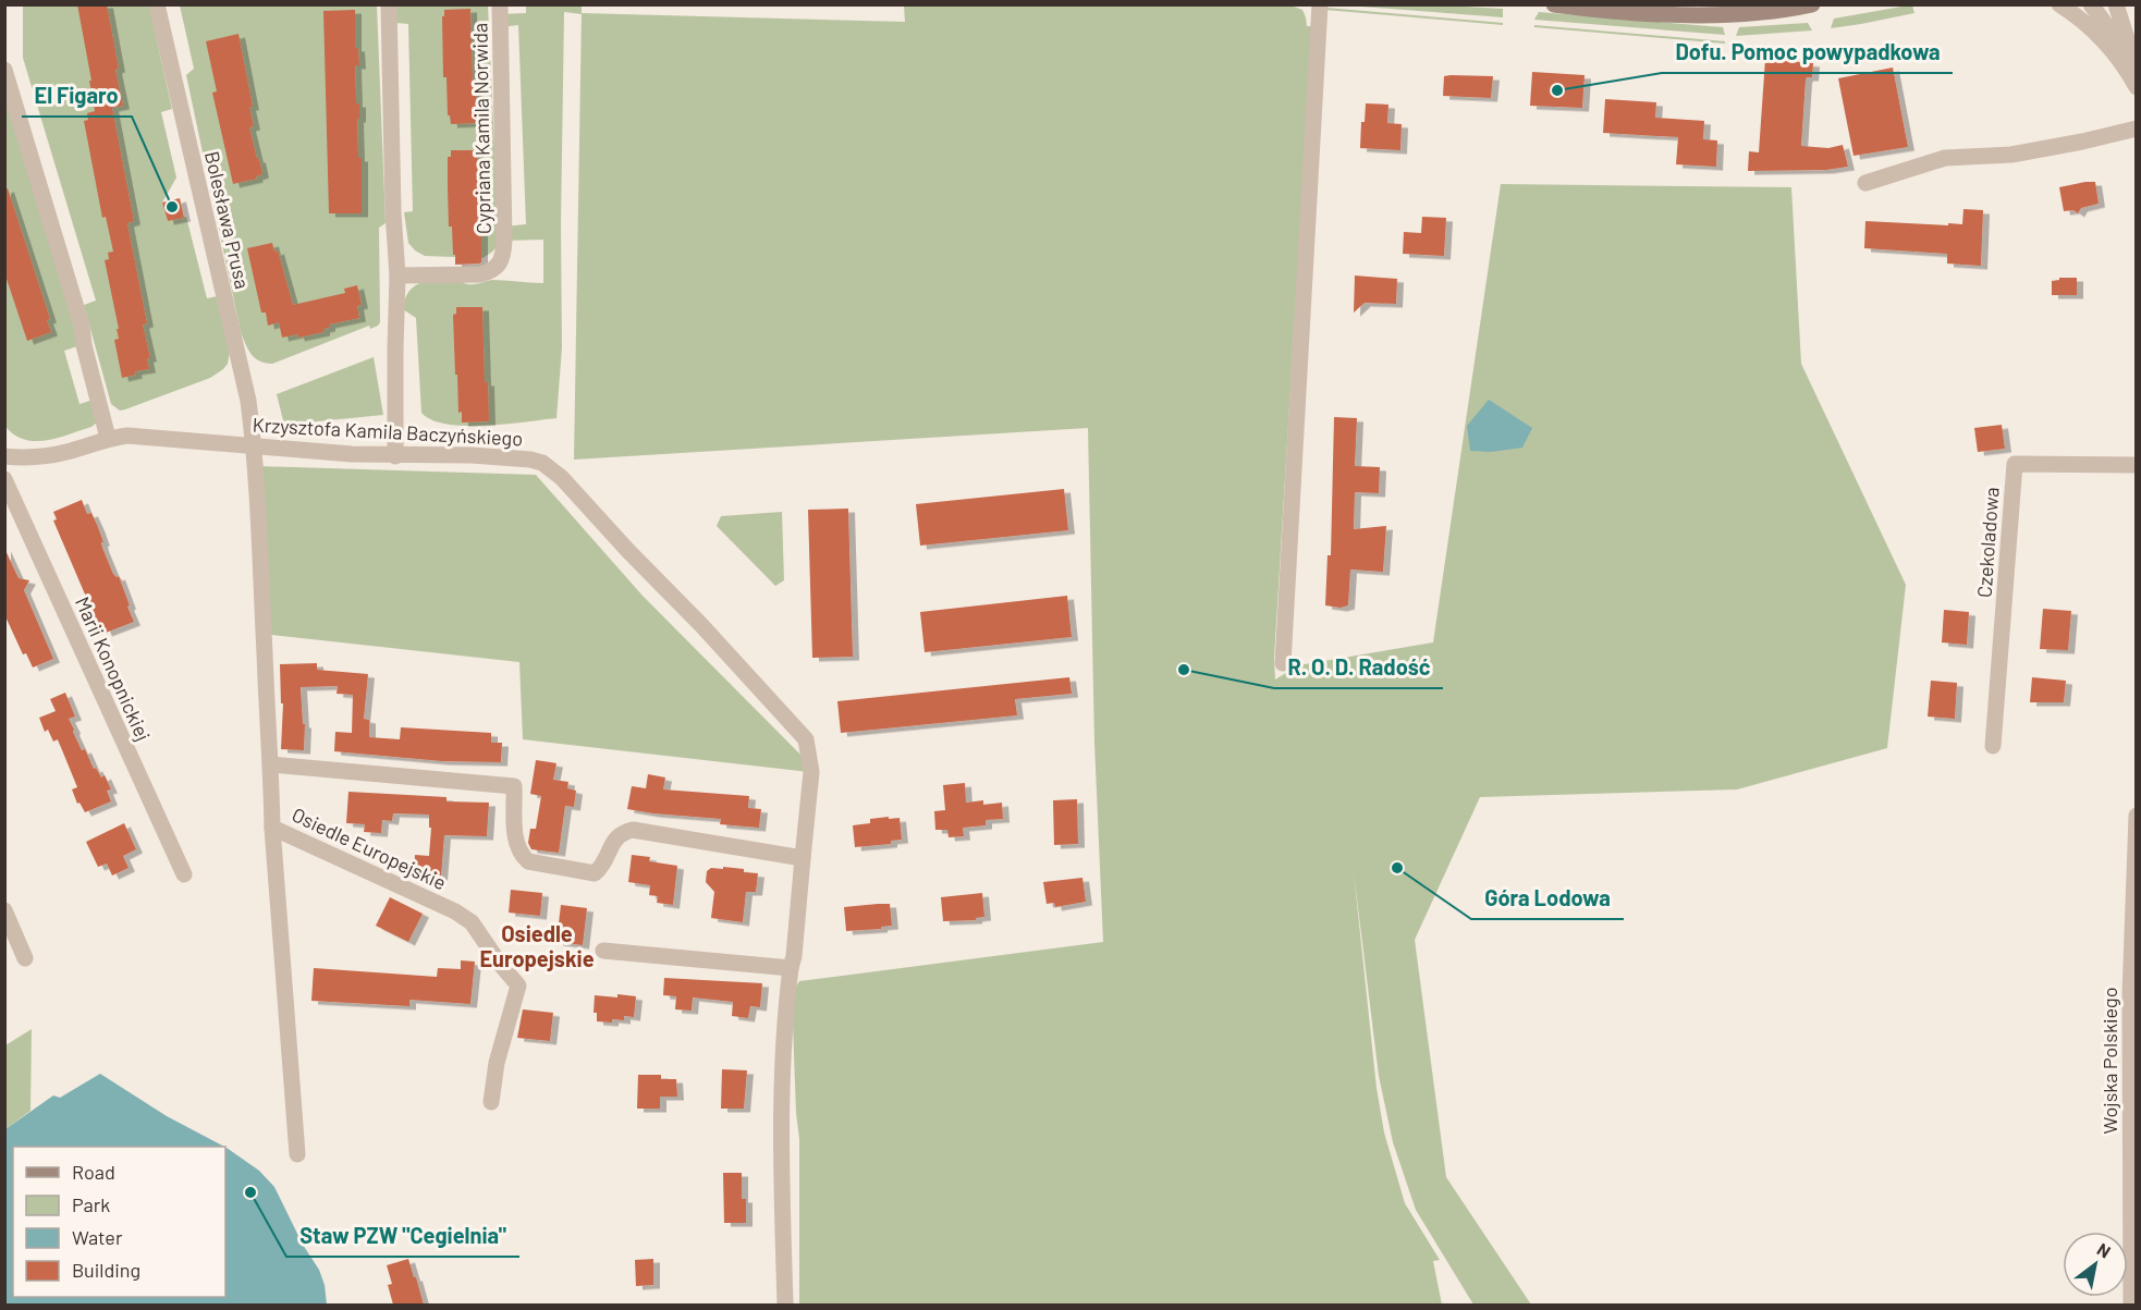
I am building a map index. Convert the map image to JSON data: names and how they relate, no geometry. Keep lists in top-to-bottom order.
{
  "streets": {
    "street": [
      "Cypriana Kamila Norwida",
      "Bolesława Prusa",
      "Krzysztofa Kamila Baczyńskiego",
      "Czekoladowa",
      "Marii Konopnickiej",
      "Osiedle Europejskie",
      "Wojska Polskiego"
    ]
  },
  "crossings": [
    ["Bolesława Prusa", "Krzysztofa Kamila Baczyńskiego"],
    ["Bolesława Prusa", "Osiedle Europejskie"],
    ["Krzysztofa Kamila Baczyńskiego", "Osiedle Europejskie"]
  ],
  "districts": ["Osiedle Europejskie"],
  "places": [
    "Dofu. Pomoc powypadkowa",
    "El Figaro",
    "R. O. D. Radość",
    "Góra Lodowa",
    "Staw PZW \"Cegielnia\""
  ],
  "legend": [
    "Road",
    "Park",
    "Water",
    "Building"
  ],
  "north": "top right"
}
